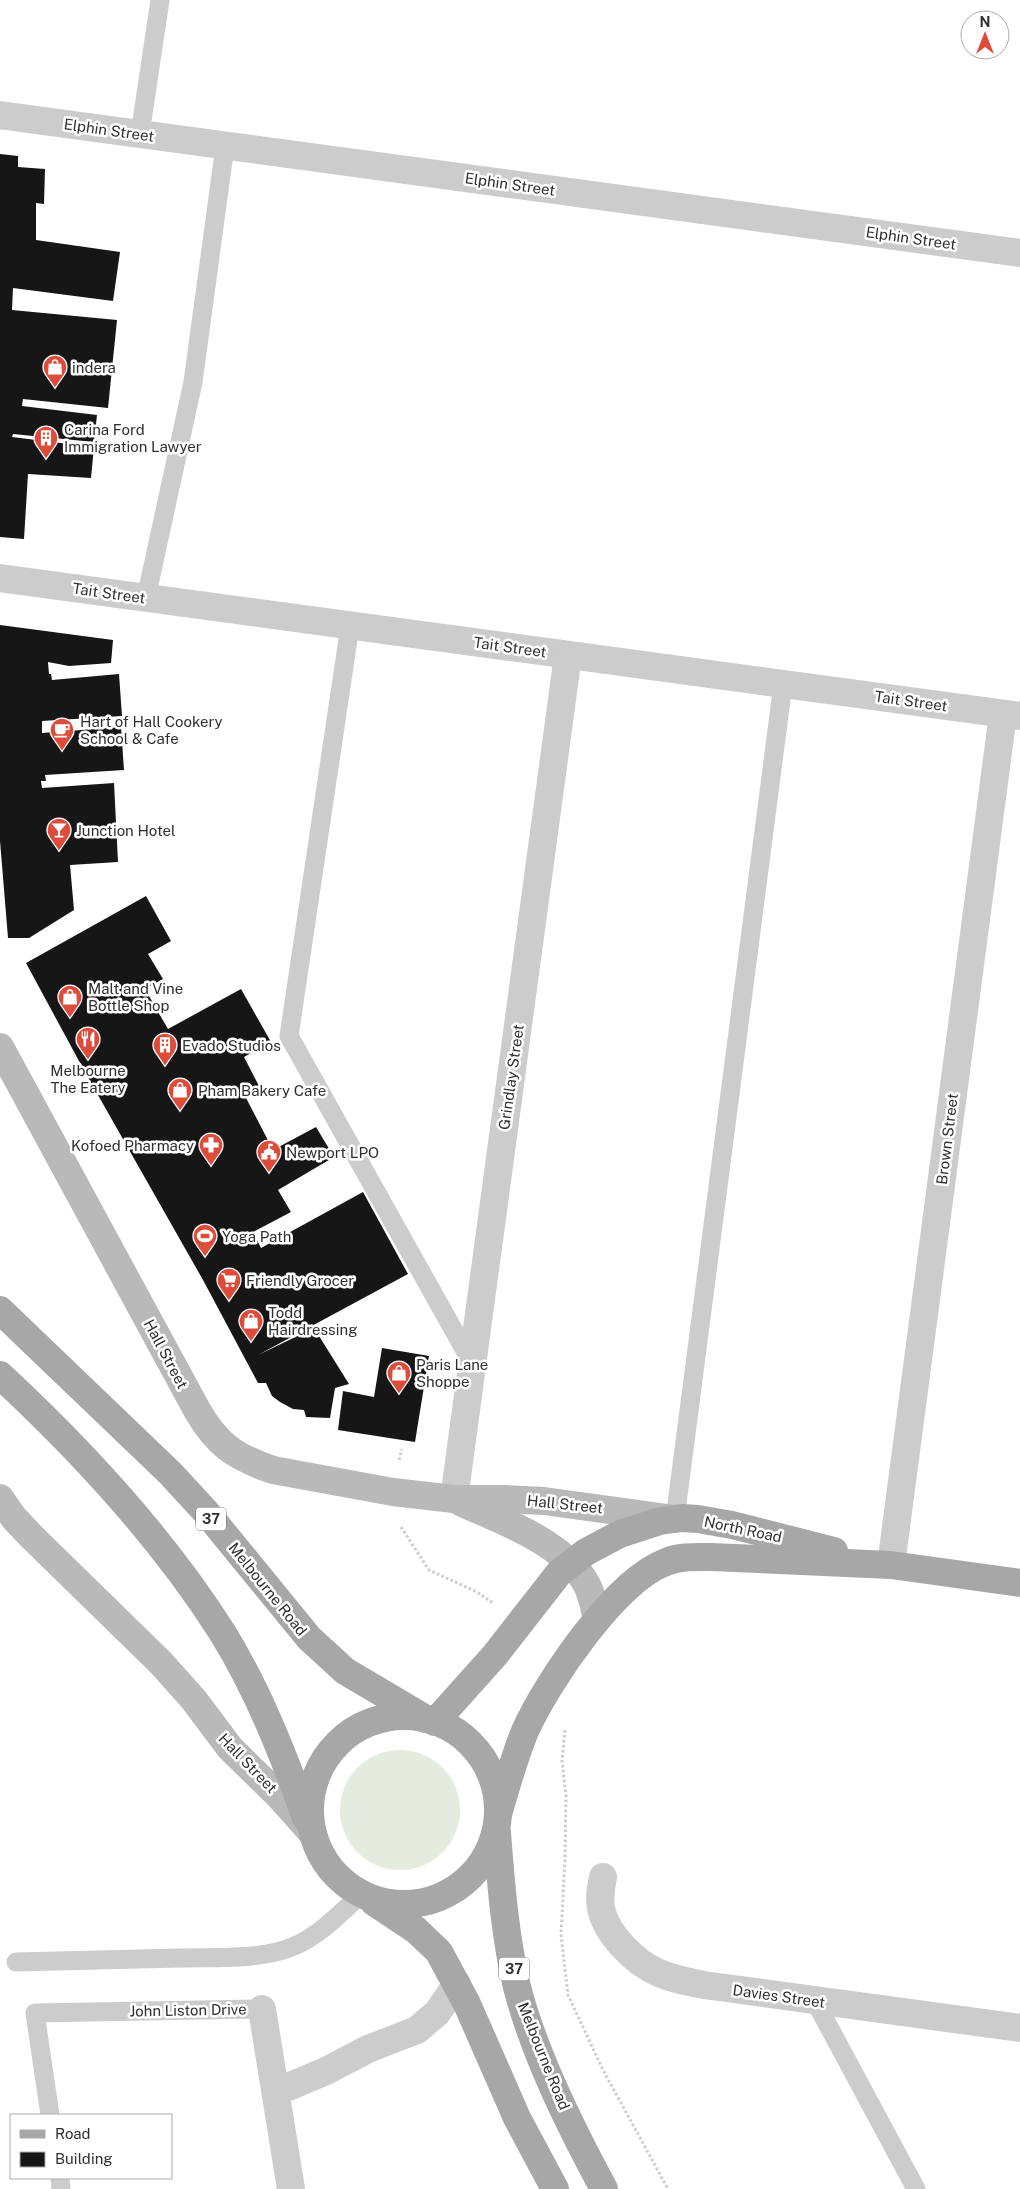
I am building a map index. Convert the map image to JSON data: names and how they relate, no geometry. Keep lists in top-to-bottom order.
{
  "streets": {
    "main road": ["37", "North Road", "Melbourne Road"],
    "street": [
      "Elphin Street",
      "Tait Street",
      "Grindlay Street",
      "Brown Street",
      "Hall Street",
      "Davies Street",
      "John Liston Drive"
    ]
  },
  "crossings": [
    ["Tait Street", "Grindlay Street"],
    ["Tait Street", "Brown Street"],
    ["Grindlay Street", "Hall Street"],
    ["Brown Street", "North Road"],
    ["Hall Street", "37"],
    ["Hall Street", "North Road"],
    ["37", "North Road"],
    ["37", "Melbourne Road"],
    ["North Road", "Melbourne Road"]
  ],
  "places": {
    "shop": [
      "indera",
      "Malt and Vine Bottle Shop",
      "Pham Bakery Cafe",
      "Todd Hairdressing",
      "Paris Lane Shoppe"
    ],
    "building": ["Carina Ford Immigration Lawyer", "Evado Studios"],
    "cafe": ["Hart of Hall Cookery School & Cafe"],
    "bar": ["Junction Hotel"],
    "restaurant": ["Melbourne The Eatery"],
    "pharmacy": ["Kofoed Pharmacy"],
    "public building": ["Newport LPO"],
    "sports": ["Yoga Path"],
    "supermarket": ["Friendly Grocer"]
  },
  "legend": ["Road", "Building"],
  "north": "top"
}
